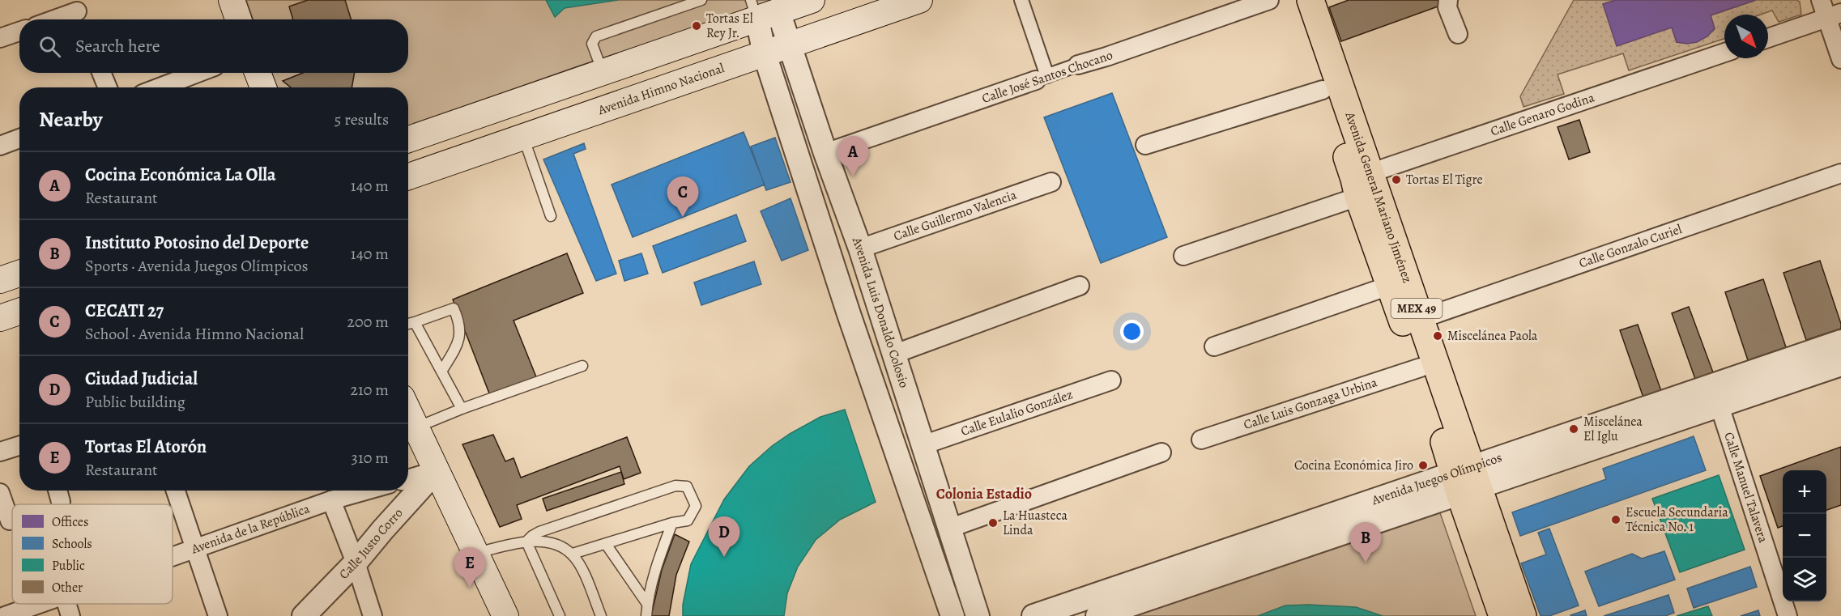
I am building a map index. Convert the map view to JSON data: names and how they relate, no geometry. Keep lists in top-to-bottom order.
{
  "streets": {
    "main road": ["Avenida Himno Nacional", "Avenida General Mariano Jiménez", "MEX 49"],
    "street": [
      "Calle José Santos Chocano",
      "Calle Genaro Godina",
      "Calle Guillermo Valencia",
      "Calle Gonzalo Curiel",
      "Avenida Luis Donaldo Colosio",
      "Calle Luis Gonzaga Urbina",
      "Calle Eulalio González",
      "Avenida Juegos Olímpicos",
      "Calle Manuel Talavera",
      "Avenida de la República",
      "Calle Justo Corro"
    ]
  },
  "crossings": [
    ["Calle José Santos Chocano", "Avenida Luis Donaldo Colosio"],
    ["Avenida Himno Nacional", "Avenida Luis Donaldo Colosio"],
    ["Calle Genaro Godina", "Avenida General Mariano Jiménez"],
    ["Avenida General Mariano Jiménez", "Calle Gonzalo Curiel"],
    ["Avenida General Mariano Jiménez", "Calle Luis Gonzaga Urbina"],
    ["Avenida General Mariano Jiménez", "Avenida Juegos Olímpicos"],
    ["Calle Guillermo Valencia", "Avenida Luis Donaldo Colosio"],
    ["Avenida Luis Donaldo Colosio", "Calle Eulalio González"],
    ["Avenida Juegos Olímpicos", "Calle Manuel Talavera"]
  ],
  "districts": ["Colonia Estadio"],
  "places": [
    "Tortas El Rey Jr.",
    "Tortas El Tigre",
    "Miscelánea Paola",
    "Miscelánea El Iglu",
    "Cocina Económica Jiro",
    "Escuela Secundaria Técnica No. 1",
    "La Huasteca Linda"
  ],
  "legend": [
    "Offices",
    "Schools",
    "Public",
    "Other"
  ],
  "north": "bottom right",
  "page": {
    "search": "Search here",
    "heading": ["Nearby", "5 results"],
    "pins": [
      "A",
      "C",
      "D",
      "B",
      "E"
    ],
    "list": [
      {
        "mark": "A",
        "name": "Cocina Económica La Olla",
        "note": "Restaurant",
        "value": "140 m"
      },
      {
        "mark": "B",
        "name": "Instituto Potosino del Deporte",
        "note": "Sports · Avenida Juegos Olímpicos",
        "value": "140 m"
      },
      {
        "mark": "C",
        "name": "CECATI 27",
        "note": "School · Avenida Himno Nacional",
        "value": "200 m"
      },
      {
        "mark": "D",
        "name": "Ciudad Judicial",
        "note": "Public building",
        "value": "210 m"
      },
      {
        "mark": "E",
        "name": "Tortas El Atorón",
        "note": "Restaurant",
        "value": "310 m"
      }
    ],
    "map_buttons": ["+", "−"]
  }
}
